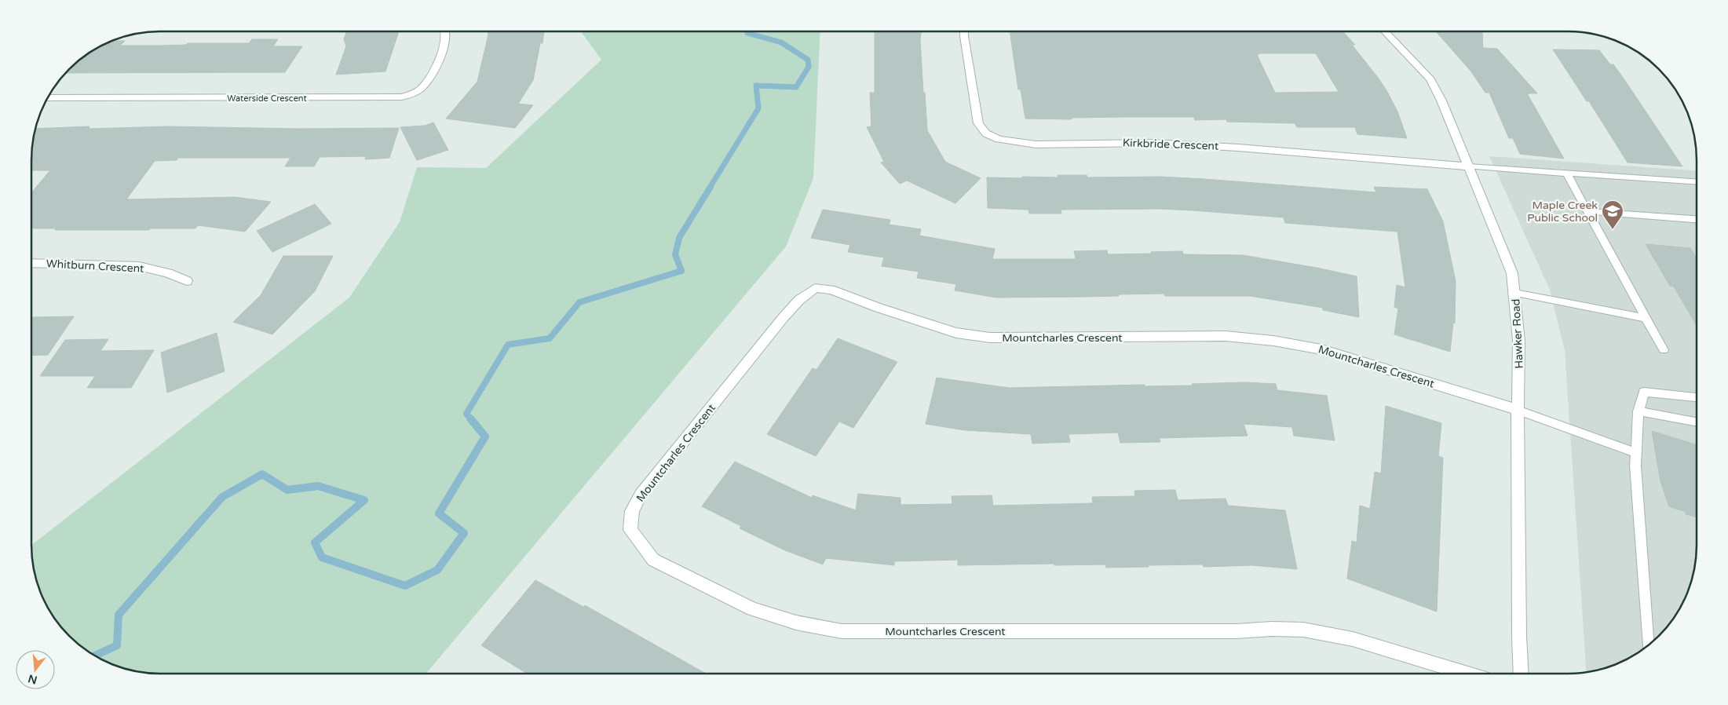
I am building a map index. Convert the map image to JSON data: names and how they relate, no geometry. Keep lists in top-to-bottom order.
{
  "streets": {
    "street": [
      "Waterside Crescent",
      "Kirkbride Crescent",
      "Whitburn Crescent",
      "Hawker Road",
      "Mountcharles Crescent"
    ]
  },
  "crossings": [
    ["Kirkbride Crescent", "Hawker Road"],
    ["Hawker Road", "Mountcharles Crescent"]
  ],
  "places": {
    "school or university": ["Maple Creek Public School"]
  },
  "north": "bottom"
}
